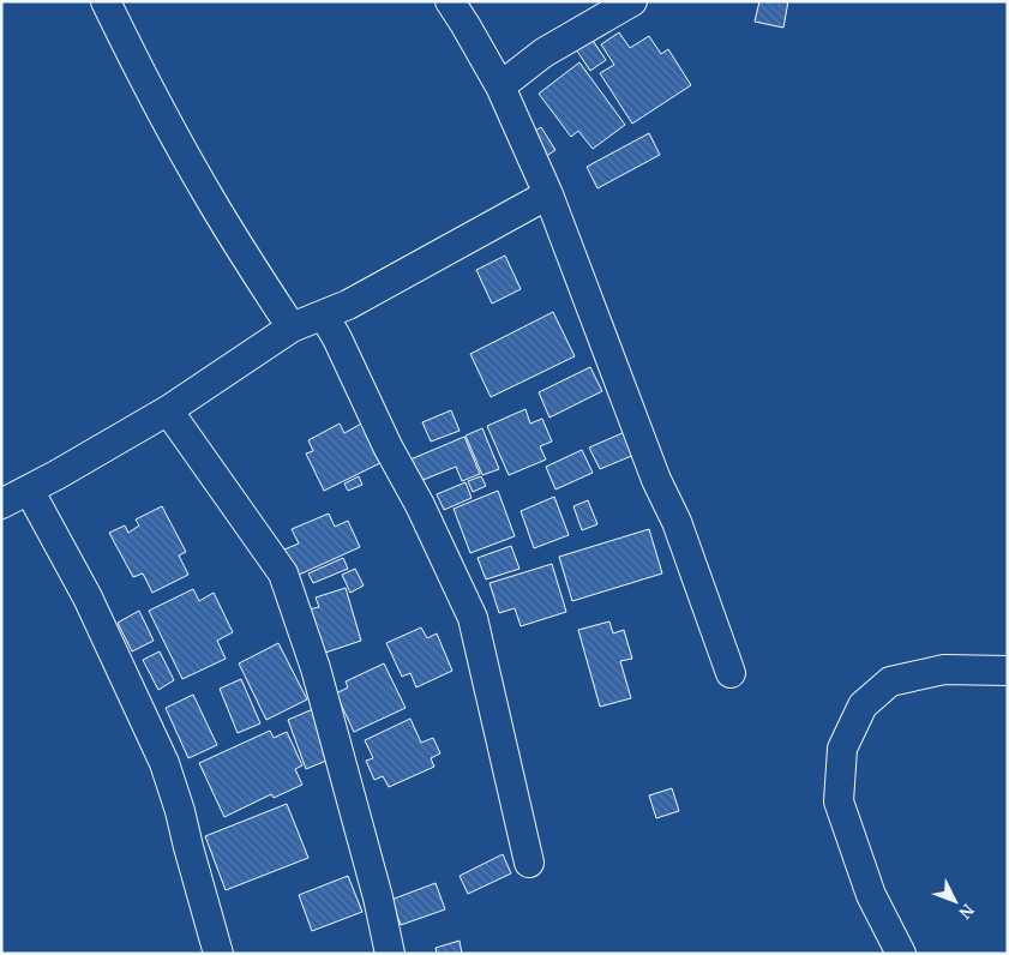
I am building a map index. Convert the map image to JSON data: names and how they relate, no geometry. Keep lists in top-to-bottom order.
{
  "north": "bottom right"
}
